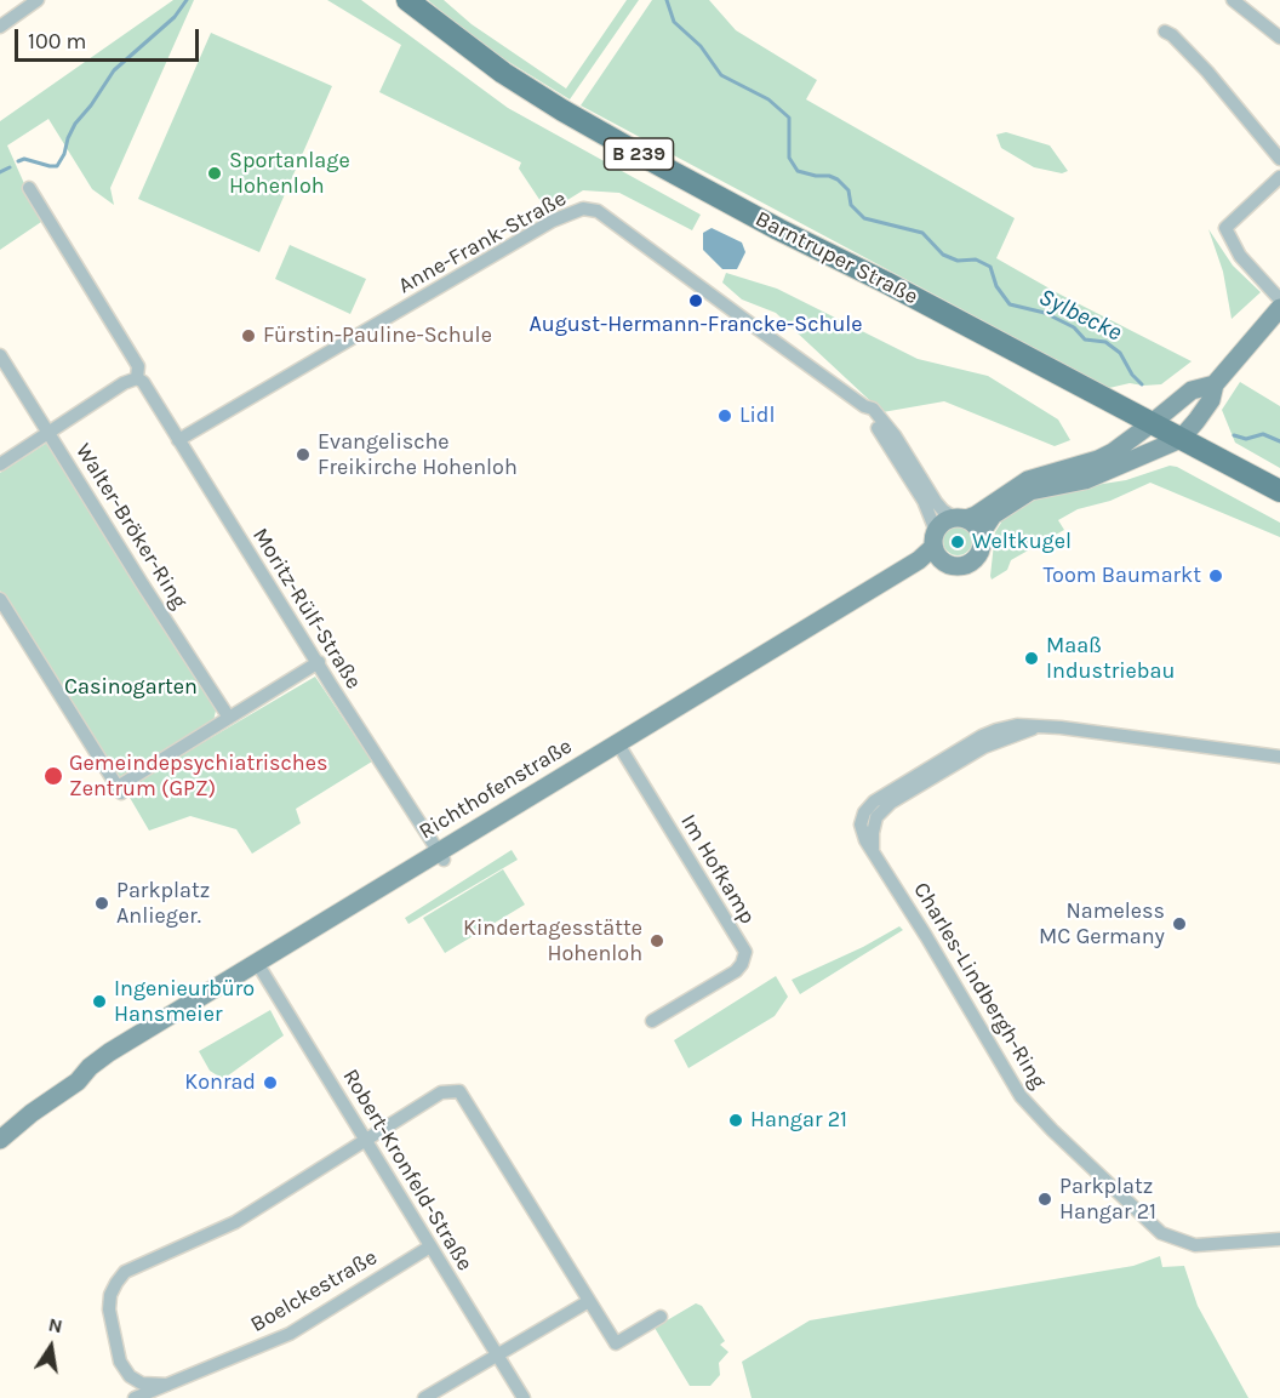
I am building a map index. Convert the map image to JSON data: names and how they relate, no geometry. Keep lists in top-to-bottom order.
{
  "streets": {
    "main road": ["B 239", "Barntruper Straße"],
    "street": [
      "Anne-Frank-Straße",
      "Walter-Bröker-Ring",
      "Moritz-Rülf-Straße",
      "Richthofenstraße",
      "Im Hofkamp",
      "Charles-Lindbergh-Ring",
      "Robert-Kronfeld-Straße",
      "Boelckestraße"
    ]
  },
  "crossings": [
    ["Anne-Frank-Straße", "Moritz-Rülf-Straße"],
    ["Anne-Frank-Straße", "Richthofenstraße"],
    ["Moritz-Rülf-Straße", "Richthofenstraße"],
    ["Richthofenstraße", "Im Hofkamp"],
    ["Richthofenstraße", "Robert-Kronfeld-Straße"],
    ["Robert-Kronfeld-Straße", "Boelckestraße"]
  ],
  "water": ["Sylbecke"],
  "parks": ["Casinogarten"],
  "places": [
    "Sportanlage Hohenloh",
    "August-Hermann-Francke-Schule",
    "Fürstin-Pauline-Schule",
    "Lidl",
    "Evangelische Freikirche Hohenloh",
    "Weltkugel",
    "Toom Baumarkt",
    "Maaß Industriebau",
    "Gemeindepsychiatrisches Zentrum (GPZ)",
    "Parkplatz Anlieger.",
    "Nameless MC Germany",
    "Kindertagesstätte Hohenloh",
    "Ingenieurbüro Hansmeier",
    "Konrad",
    "Hangar 21",
    "Parkplatz Hangar 21"
  ],
  "scale_bar": "100 m",
  "north": "top"
}
